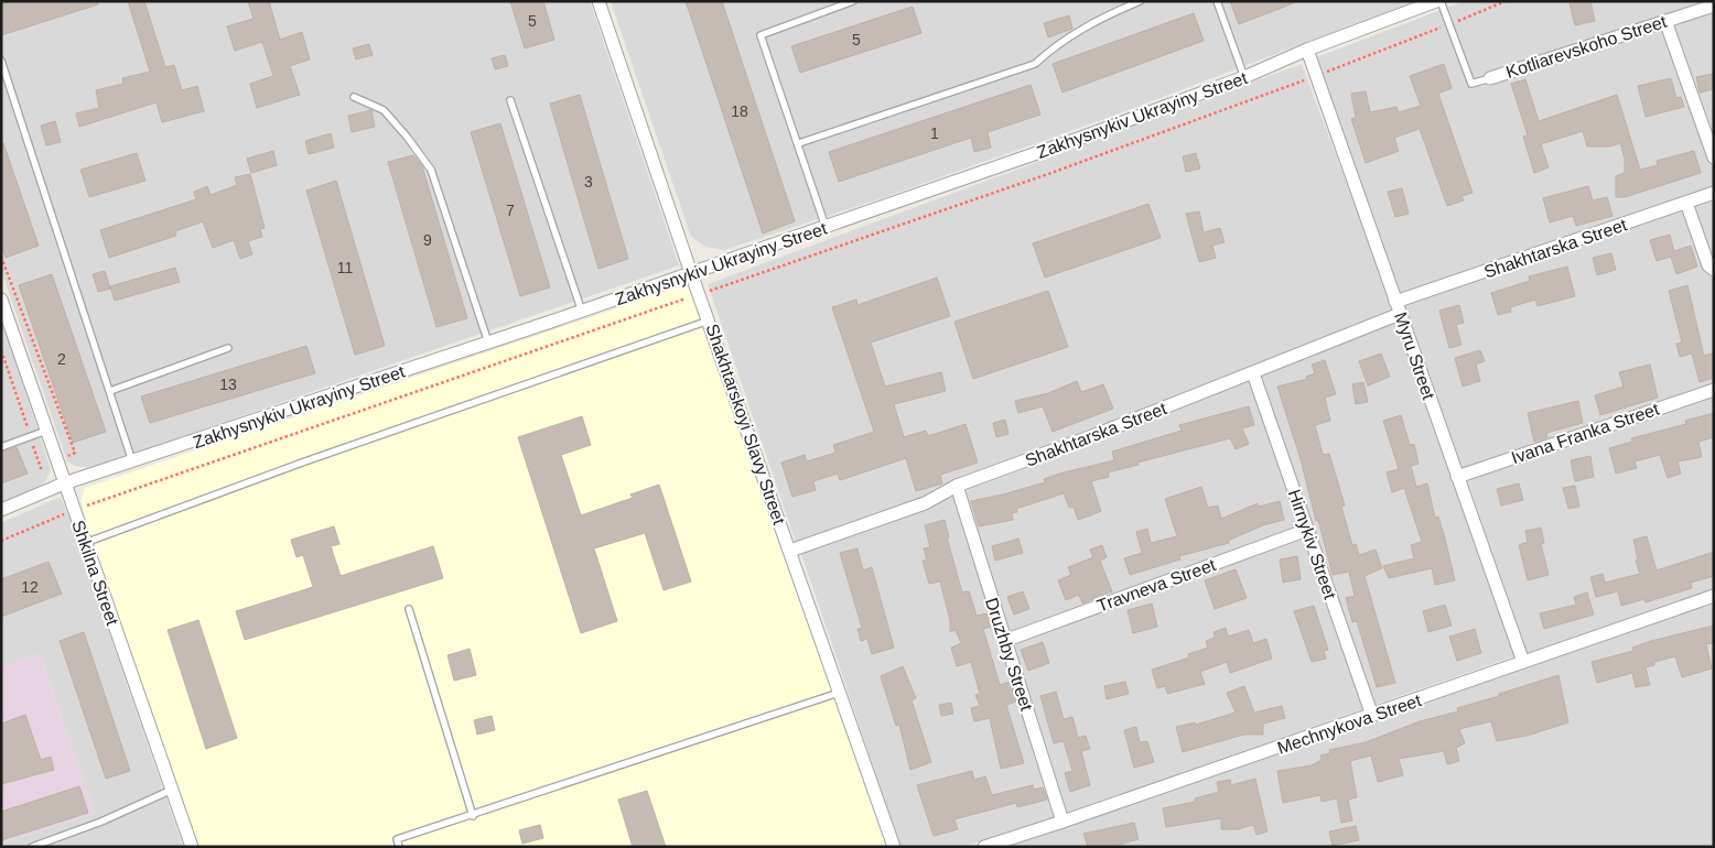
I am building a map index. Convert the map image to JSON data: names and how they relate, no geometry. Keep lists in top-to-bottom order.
{
  "streets": {
    "street": [
      "Kotliarevskoho Street",
      "Zakhysnykiv Ukrayiny Street",
      "Shakhtarska Street",
      "Myru Street",
      "Shakhtarskoyi Slavy Street",
      "Ivana Franka Street",
      "Hirnykiv Street",
      "Shkilna Street",
      "Travneva Street",
      "Druzhby Street",
      "Mechnykova Street"
    ]
  },
  "crossings": [
    ["Zakhysnykiv Ukrayiny Street", "Myru Street"],
    ["Zakhysnykiv Ukrayiny Street", "Shakhtarskoyi Slavy Street"],
    ["Zakhysnykiv Ukrayiny Street", "Shkilna Street"],
    ["Shakhtarska Street", "Myru Street"],
    ["Shakhtarska Street", "Shakhtarskoyi Slavy Street"],
    ["Shakhtarska Street", "Hirnykiv Street"],
    ["Shakhtarska Street", "Druzhby Street"],
    ["Myru Street", "Ivana Franka Street"],
    ["Myru Street", "Mechnykova Street"],
    ["Hirnykiv Street", "Travneva Street"],
    ["Hirnykiv Street", "Mechnykova Street"],
    ["Travneva Street", "Druzhby Street"],
    ["Druzhby Street", "Mechnykova Street"]
  ],
  "house_numbers": [
    "5",
    "5",
    "18",
    "1",
    "3",
    "7",
    "9",
    "11",
    "2",
    "13",
    "12"
  ]
}
